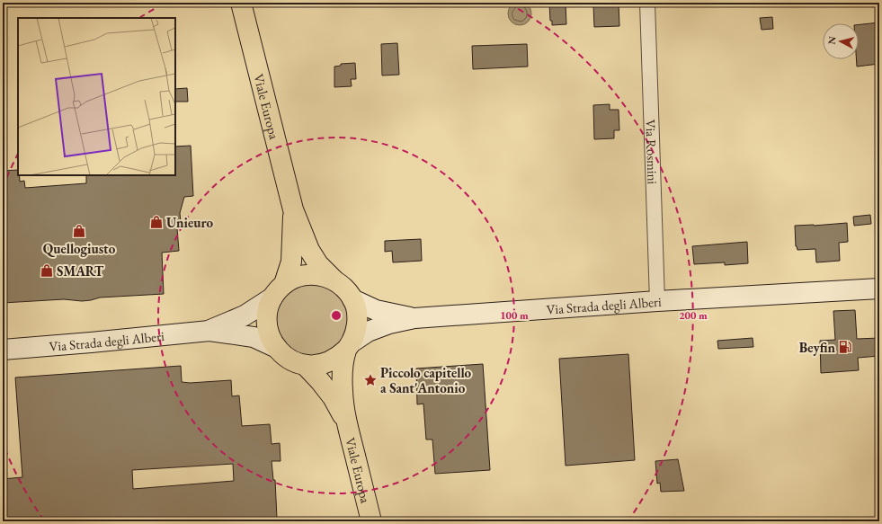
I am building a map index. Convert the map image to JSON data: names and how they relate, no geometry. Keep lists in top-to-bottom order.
{
  "streets": {
    "main road": ["Viale Europa", "Via Strada degli Alberi"],
    "street": ["Via Rosmini"]
  },
  "crossings": [
    ["Viale Europa", "Via Strada degli Alberi"],
    ["Via Rosmini", "Via Strada degli Alberi"]
  ],
  "places": {
    "shop": ["Unieuro", "Quellogiusto", "SMART"],
    "fuel station": ["Beyfin"],
    "place": ["Piccolo capitello a Sant'Antonio"]
  },
  "north": "left",
  "rings": ["100 m", "200 m"]
}
